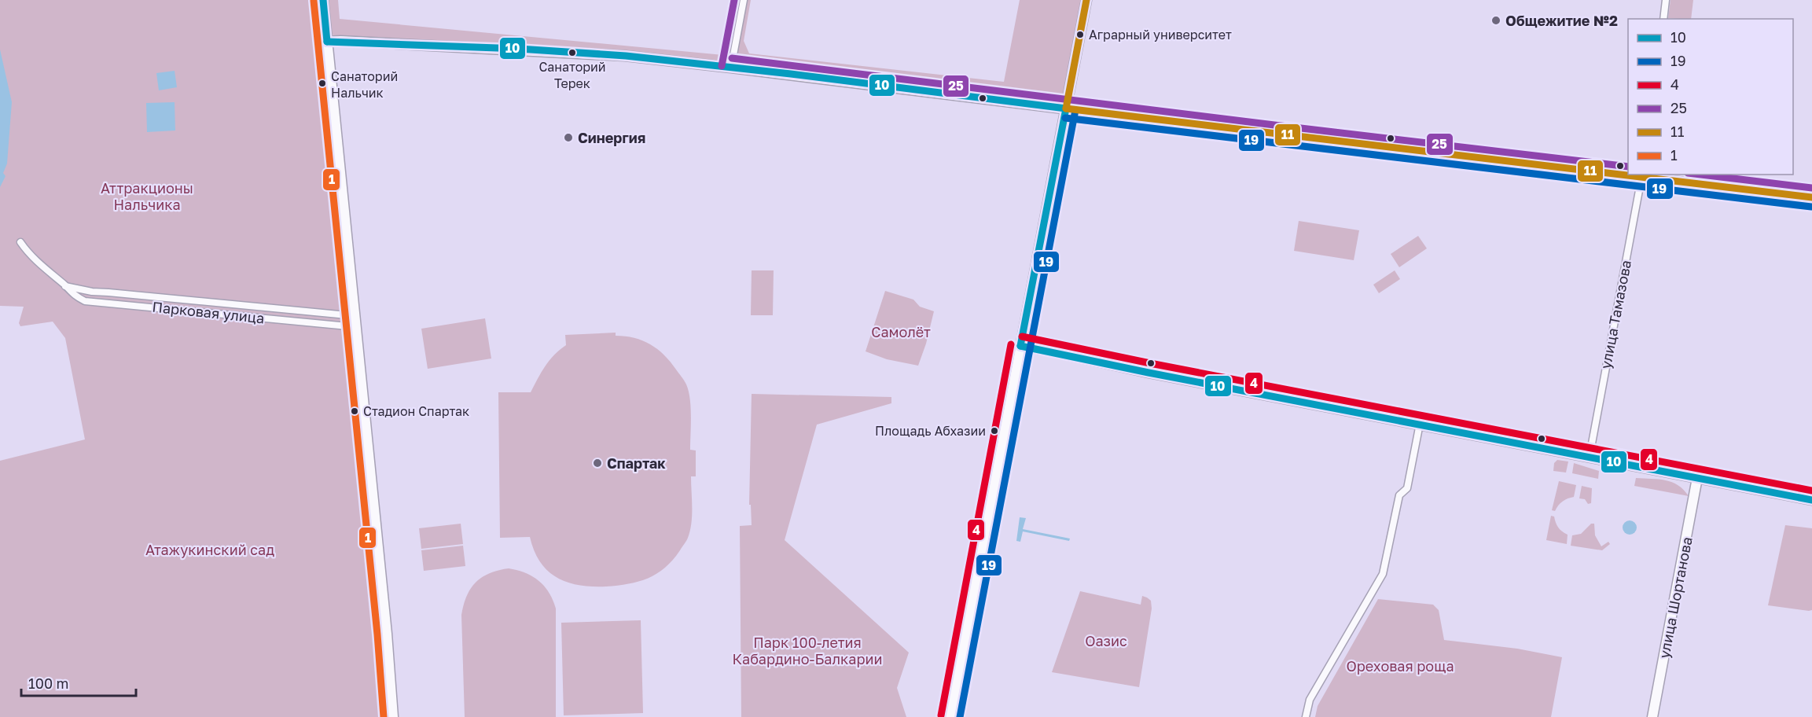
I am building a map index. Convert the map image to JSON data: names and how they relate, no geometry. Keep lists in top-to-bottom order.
{
  "streets": {
    "street": ["Парковая улица", "улица Тамазова", "улица Шортанова"]
  },
  "parks": [
    "Аттракционы Нальчика",
    "Самолёт",
    "Атажукинский сад",
    "Оазис",
    "Парк 100-летия Кабардино-Балкарии",
    "Ореховая роща"
  ],
  "places": [
    "Общежитие №2",
    "Аграрный университет",
    "Санаторий Терек",
    "Санаторий Нальчик",
    "Синергия",
    "Стадион Спартак",
    "Площадь Абхазии",
    "Спартак"
  ],
  "lines": [
    "transit line 10",
    "transit line 25",
    "transit line 11",
    "transit line 1",
    "transit line 19",
    "transit line 4"
  ],
  "legend": [
    "10",
    "19",
    "4",
    "25",
    "11",
    "1"
  ],
  "scale_bar": "100 m"
}
